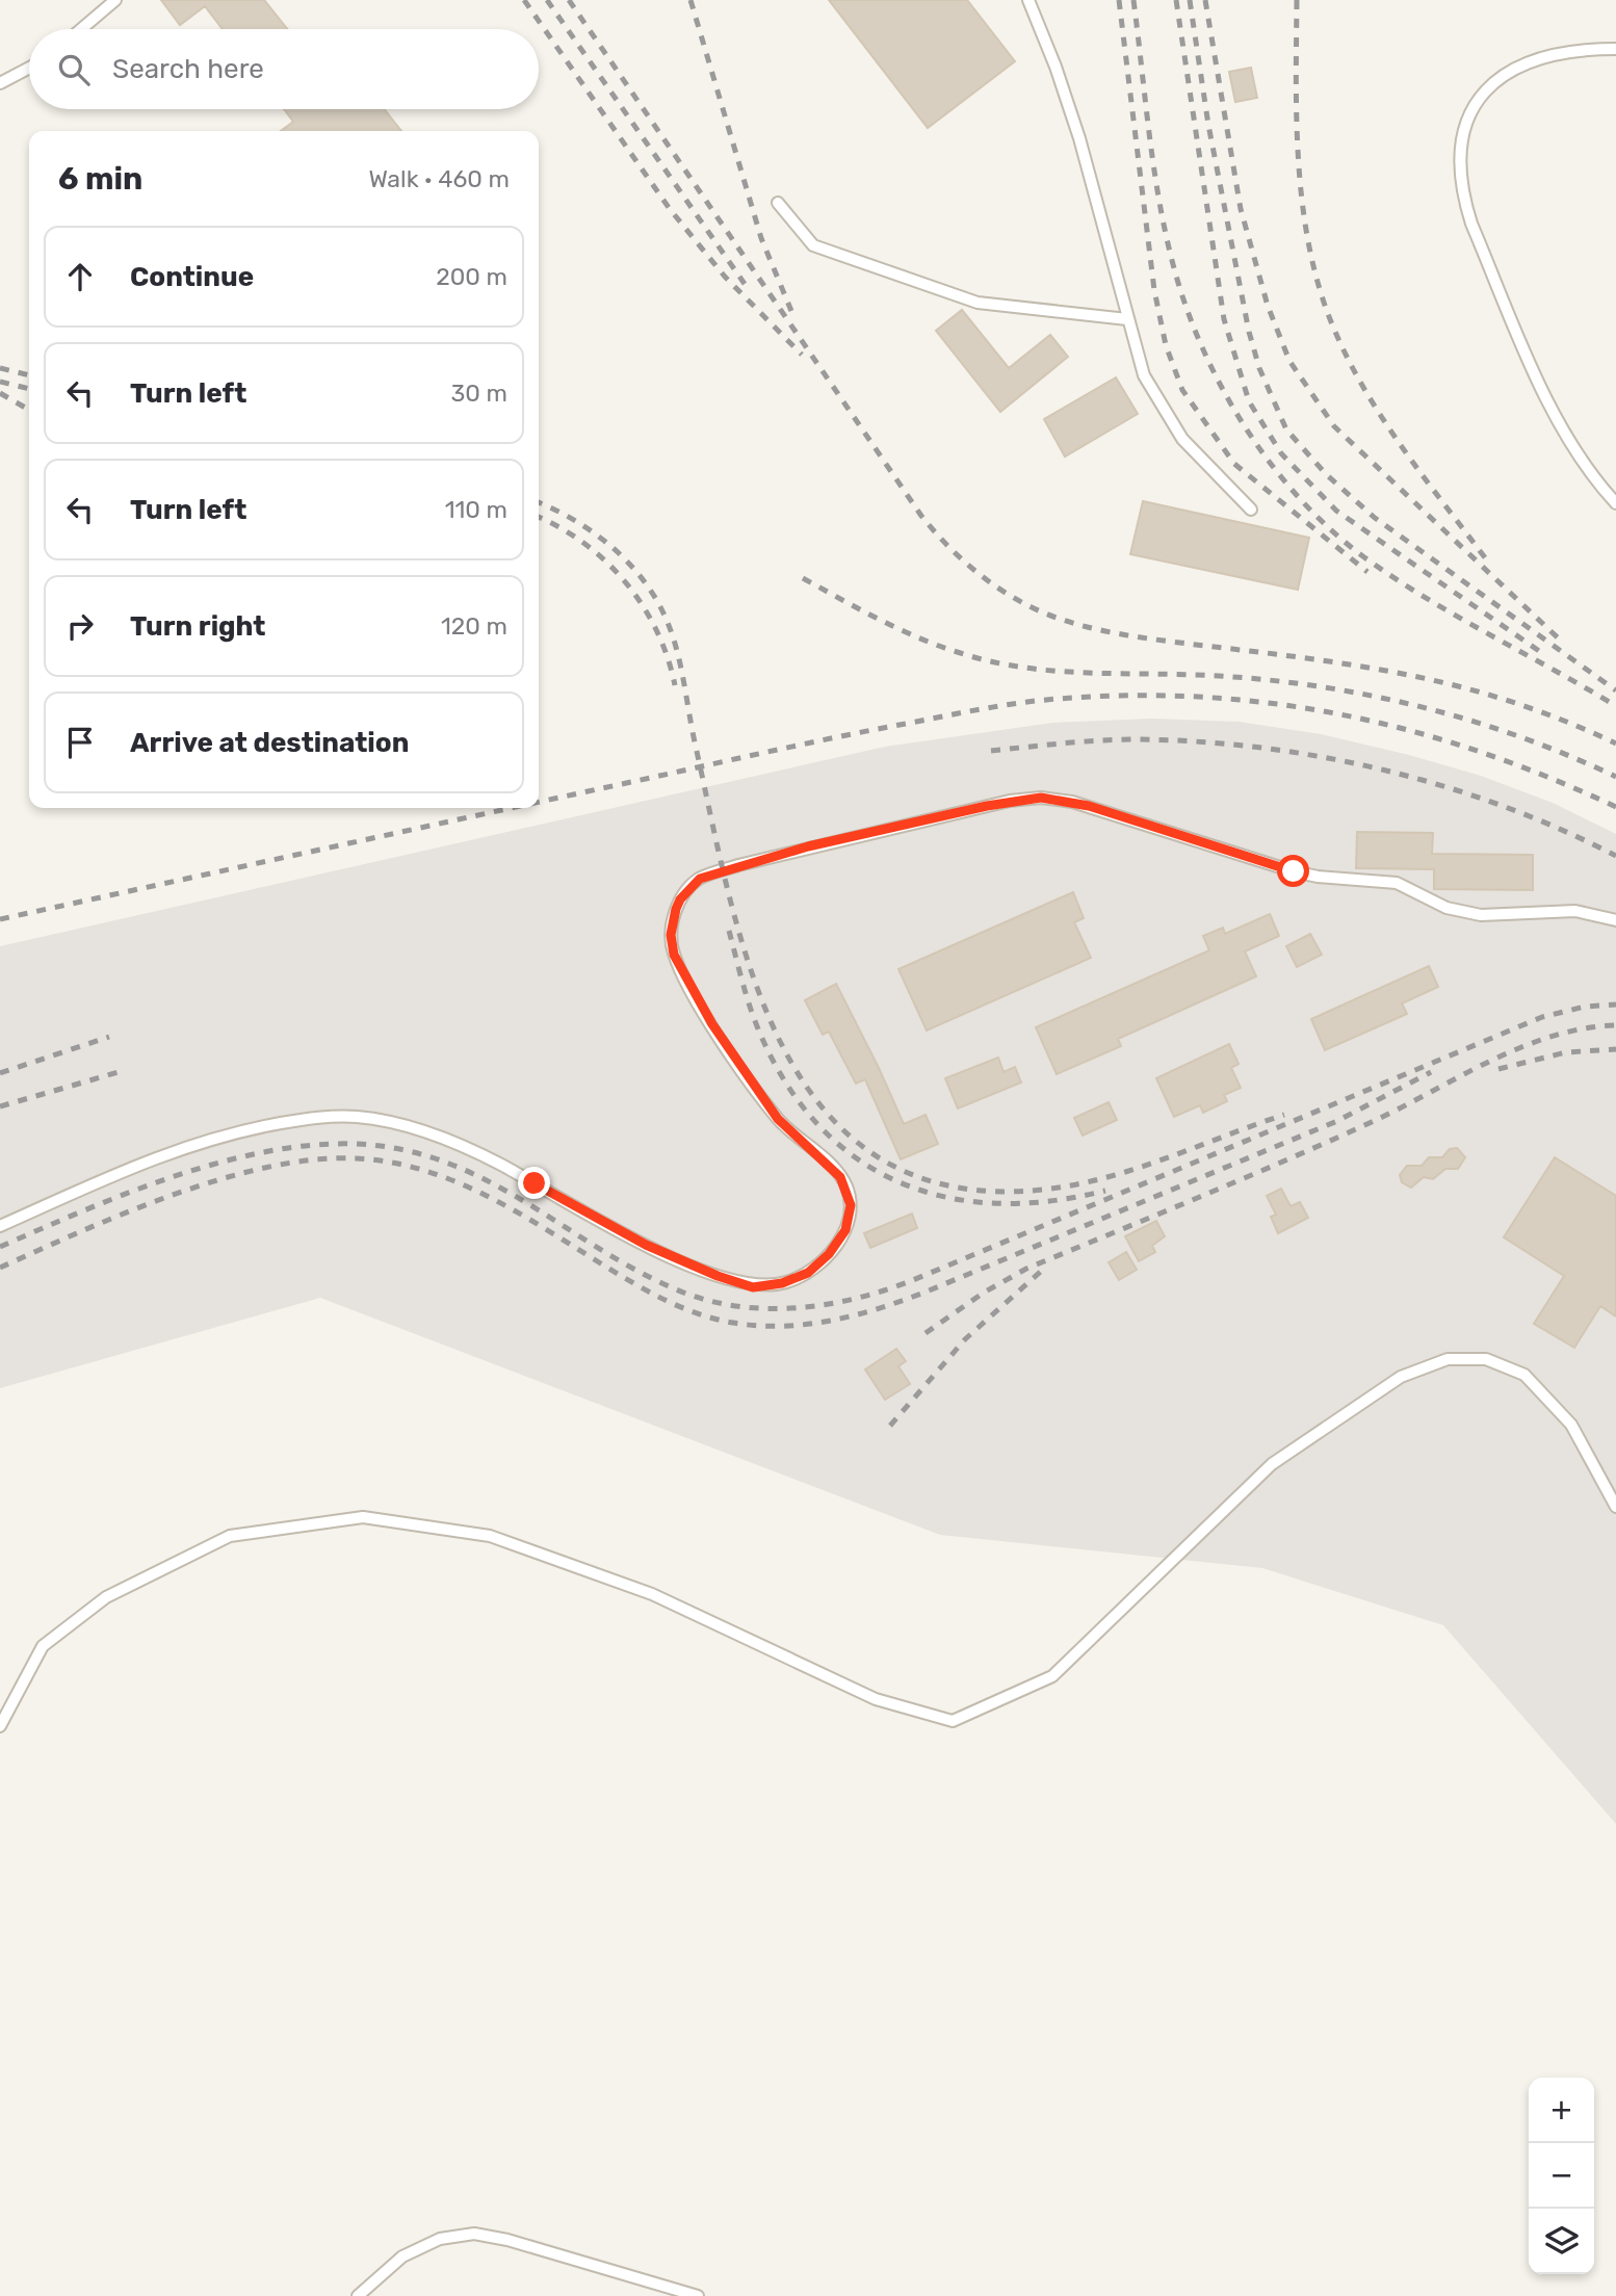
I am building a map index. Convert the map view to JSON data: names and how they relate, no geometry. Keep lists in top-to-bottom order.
{
  "page": {
    "search": "Search here",
    "heading": ["6 min", "Walk · 460 m"],
    "list": [
      ["Continue", "200 m"],
      ["Turn left", "30 m"],
      ["Turn left", "110 m"],
      ["Turn right", "120 m"],
      "Arrive at destination"
    ],
    "map_buttons": ["+", "−"]
  }
}
